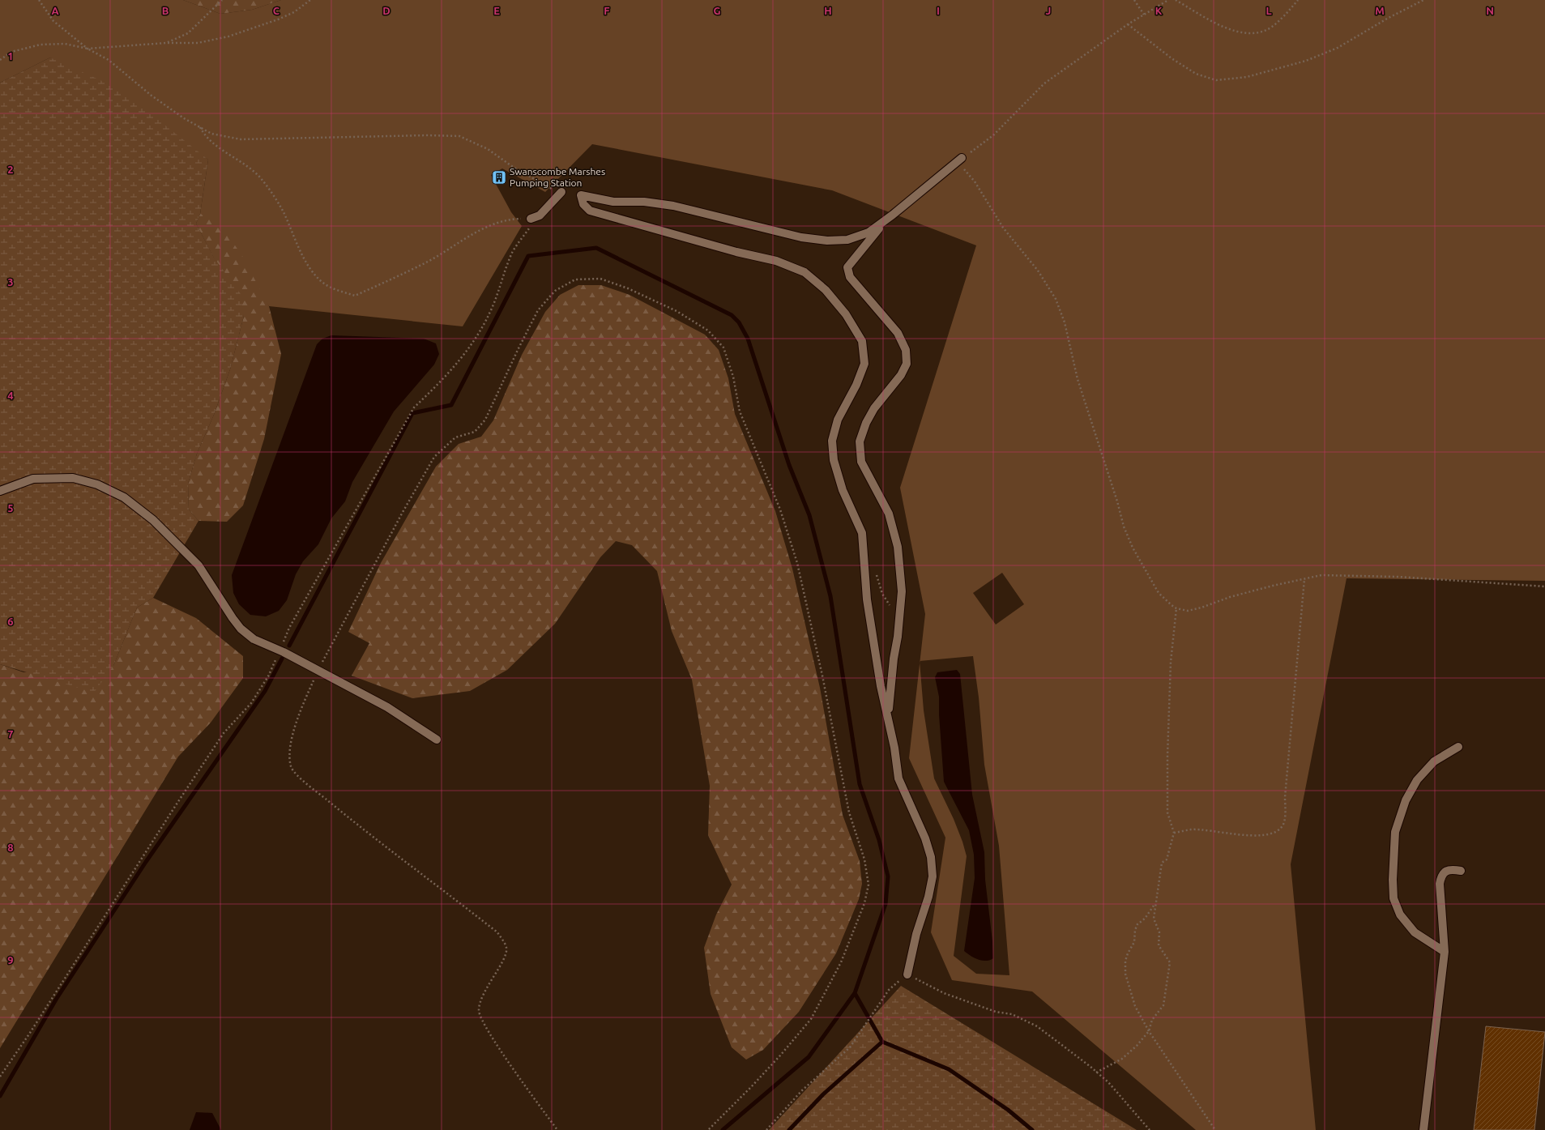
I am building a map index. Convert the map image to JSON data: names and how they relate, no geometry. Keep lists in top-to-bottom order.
{
  "places": {
    "building": ["Swanscombe Marshes Pumping Station"]
  },
  "grid": {
    "columns": [
      "A",
      "B",
      "C",
      "D",
      "E",
      "F",
      "G",
      "H",
      "I",
      "J",
      "K",
      "L",
      "M",
      "N"
    ],
    "rows": [
      "1",
      "2",
      "3",
      "4",
      "5",
      "6",
      "7",
      "8",
      "9"
    ]
  }
}
